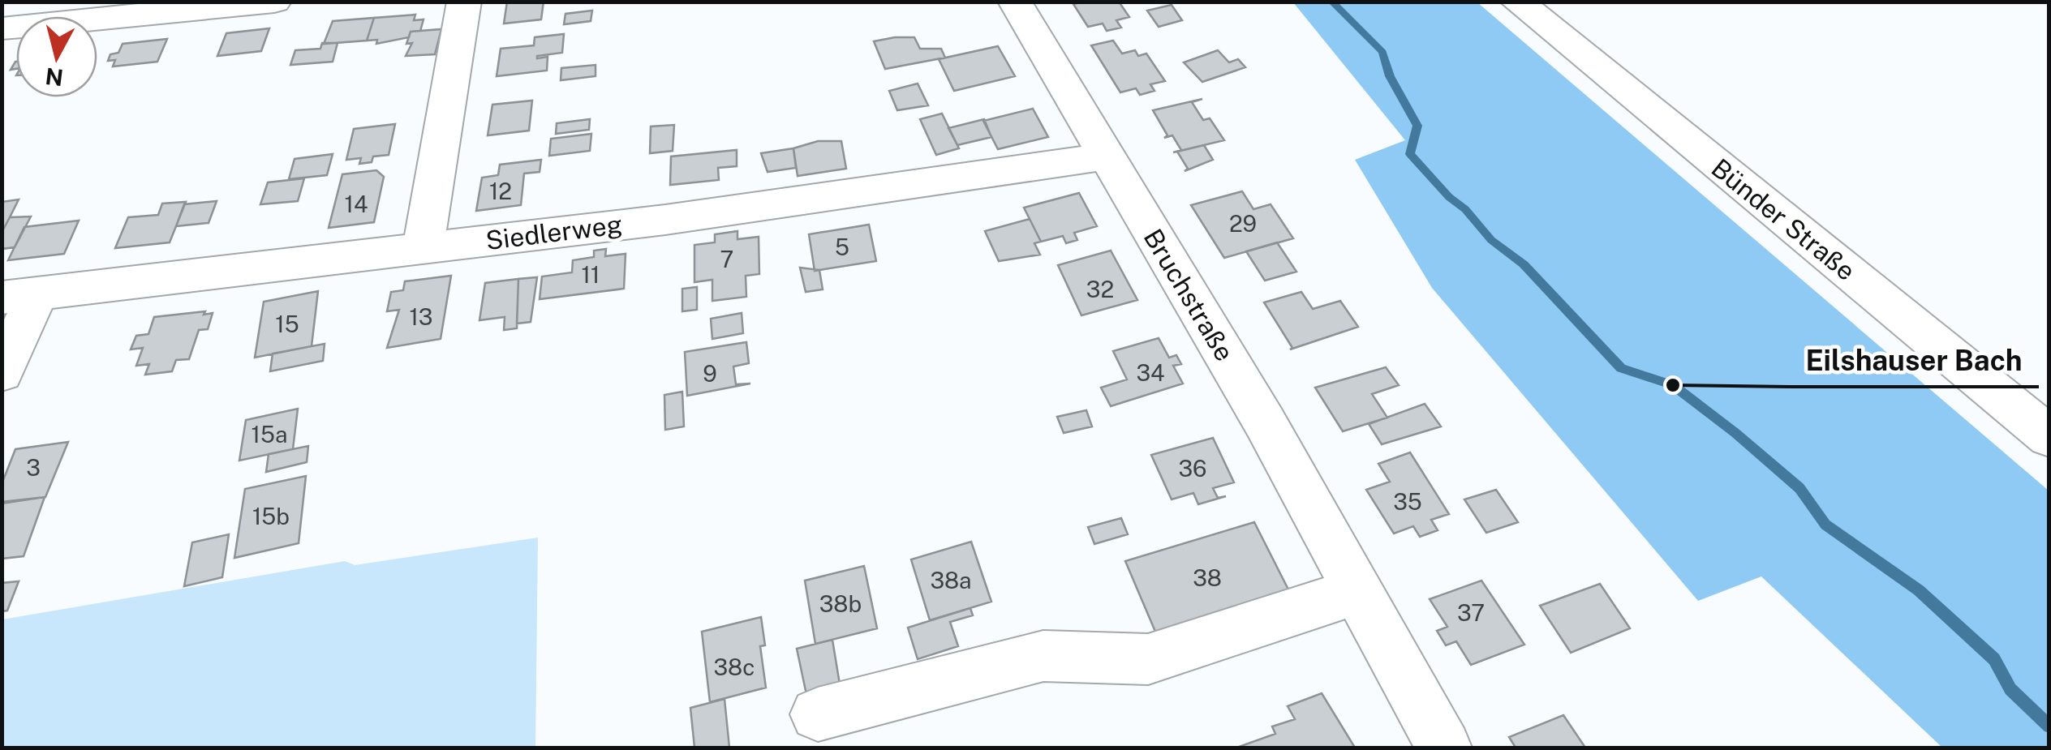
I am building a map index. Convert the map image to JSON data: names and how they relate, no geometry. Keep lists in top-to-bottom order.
{
  "streets": {
    "street": ["Bünder Straße", "Siedlerweg", "Bruchstraße"]
  },
  "crossings": [
    ["Siedlerweg", "Bruchstraße"]
  ],
  "places": ["Eilshauser Bach"],
  "house_numbers": [
    "12",
    "14",
    "29",
    "5",
    "7",
    "11",
    "32",
    "13",
    "15",
    "34",
    "9",
    "15a",
    "3",
    "36",
    "35",
    "15b",
    "38",
    "38a",
    "38b",
    "37",
    "38c"
  ],
  "north": "bottom"
}
